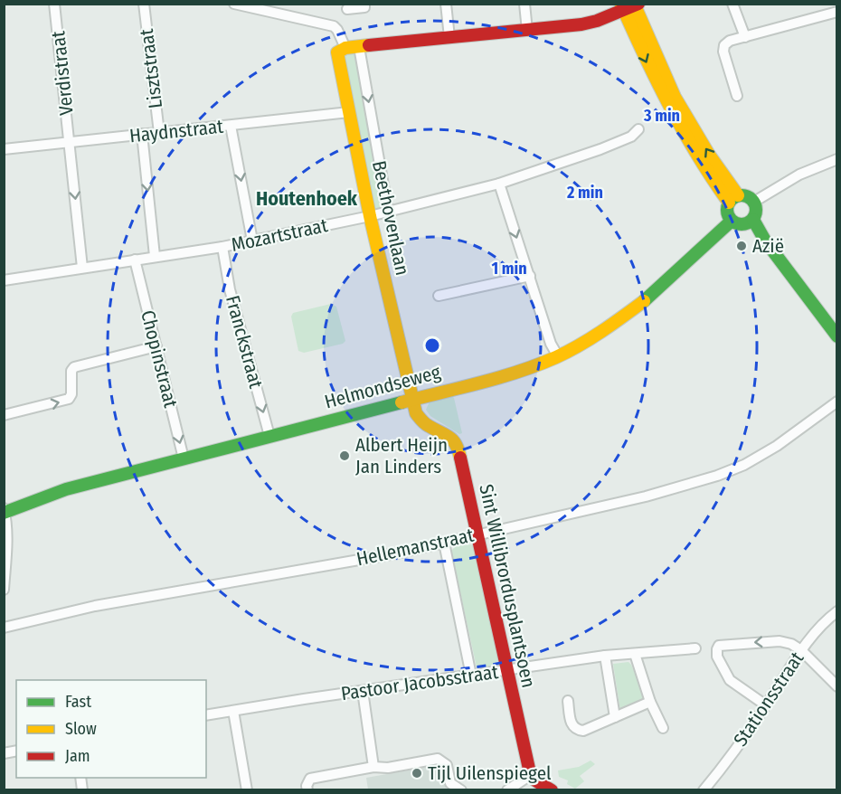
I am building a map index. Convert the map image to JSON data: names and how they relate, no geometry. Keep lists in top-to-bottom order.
{
  "streets": {
    "street": [
      "Lisztstraat",
      "Verdistraat",
      "Haydnstraat",
      "Beethovenlaan",
      "Mozartstraat",
      "Franckstraat",
      "Chopinstraat",
      "Helmondseweg",
      "Hellemanstraat",
      "Sint Willibrordusplantsoen",
      "Pastoor Jacobsstraat",
      "Stationsstraat"
    ]
  },
  "crossings": [
    ["Lisztstraat", "Haydnstraat"],
    ["Verdistraat", "Haydnstraat"],
    ["Verdistraat", "Mozartstraat"],
    ["Haydnstraat", "Beethovenlaan"],
    ["Beethovenlaan", "Mozartstraat"],
    ["Beethovenlaan", "Helmondseweg"],
    ["Beethovenlaan", "Sint Willibrordusplantsoen"],
    ["Mozartstraat", "Franckstraat"],
    ["Mozartstraat", "Chopinstraat"],
    ["Franckstraat", "Helmondseweg"],
    ["Chopinstraat", "Helmondseweg"],
    ["Helmondseweg", "Sint Willibrordusplantsoen"],
    ["Hellemanstraat", "Sint Willibrordusplantsoen"],
    ["Sint Willibrordusplantsoen", "Pastoor Jacobsstraat"]
  ],
  "one_way": ["Franckstraat", "Chopinstraat"],
  "districts": ["Houtenhoek"],
  "places": ["Azië", "Albert Heijn Jan Linders", "Tijl Uilenspiegel"],
  "legend": ["Fast", "Slow", "Jam"],
  "rings": ["3 min", "2 min", "1 min"]
}
